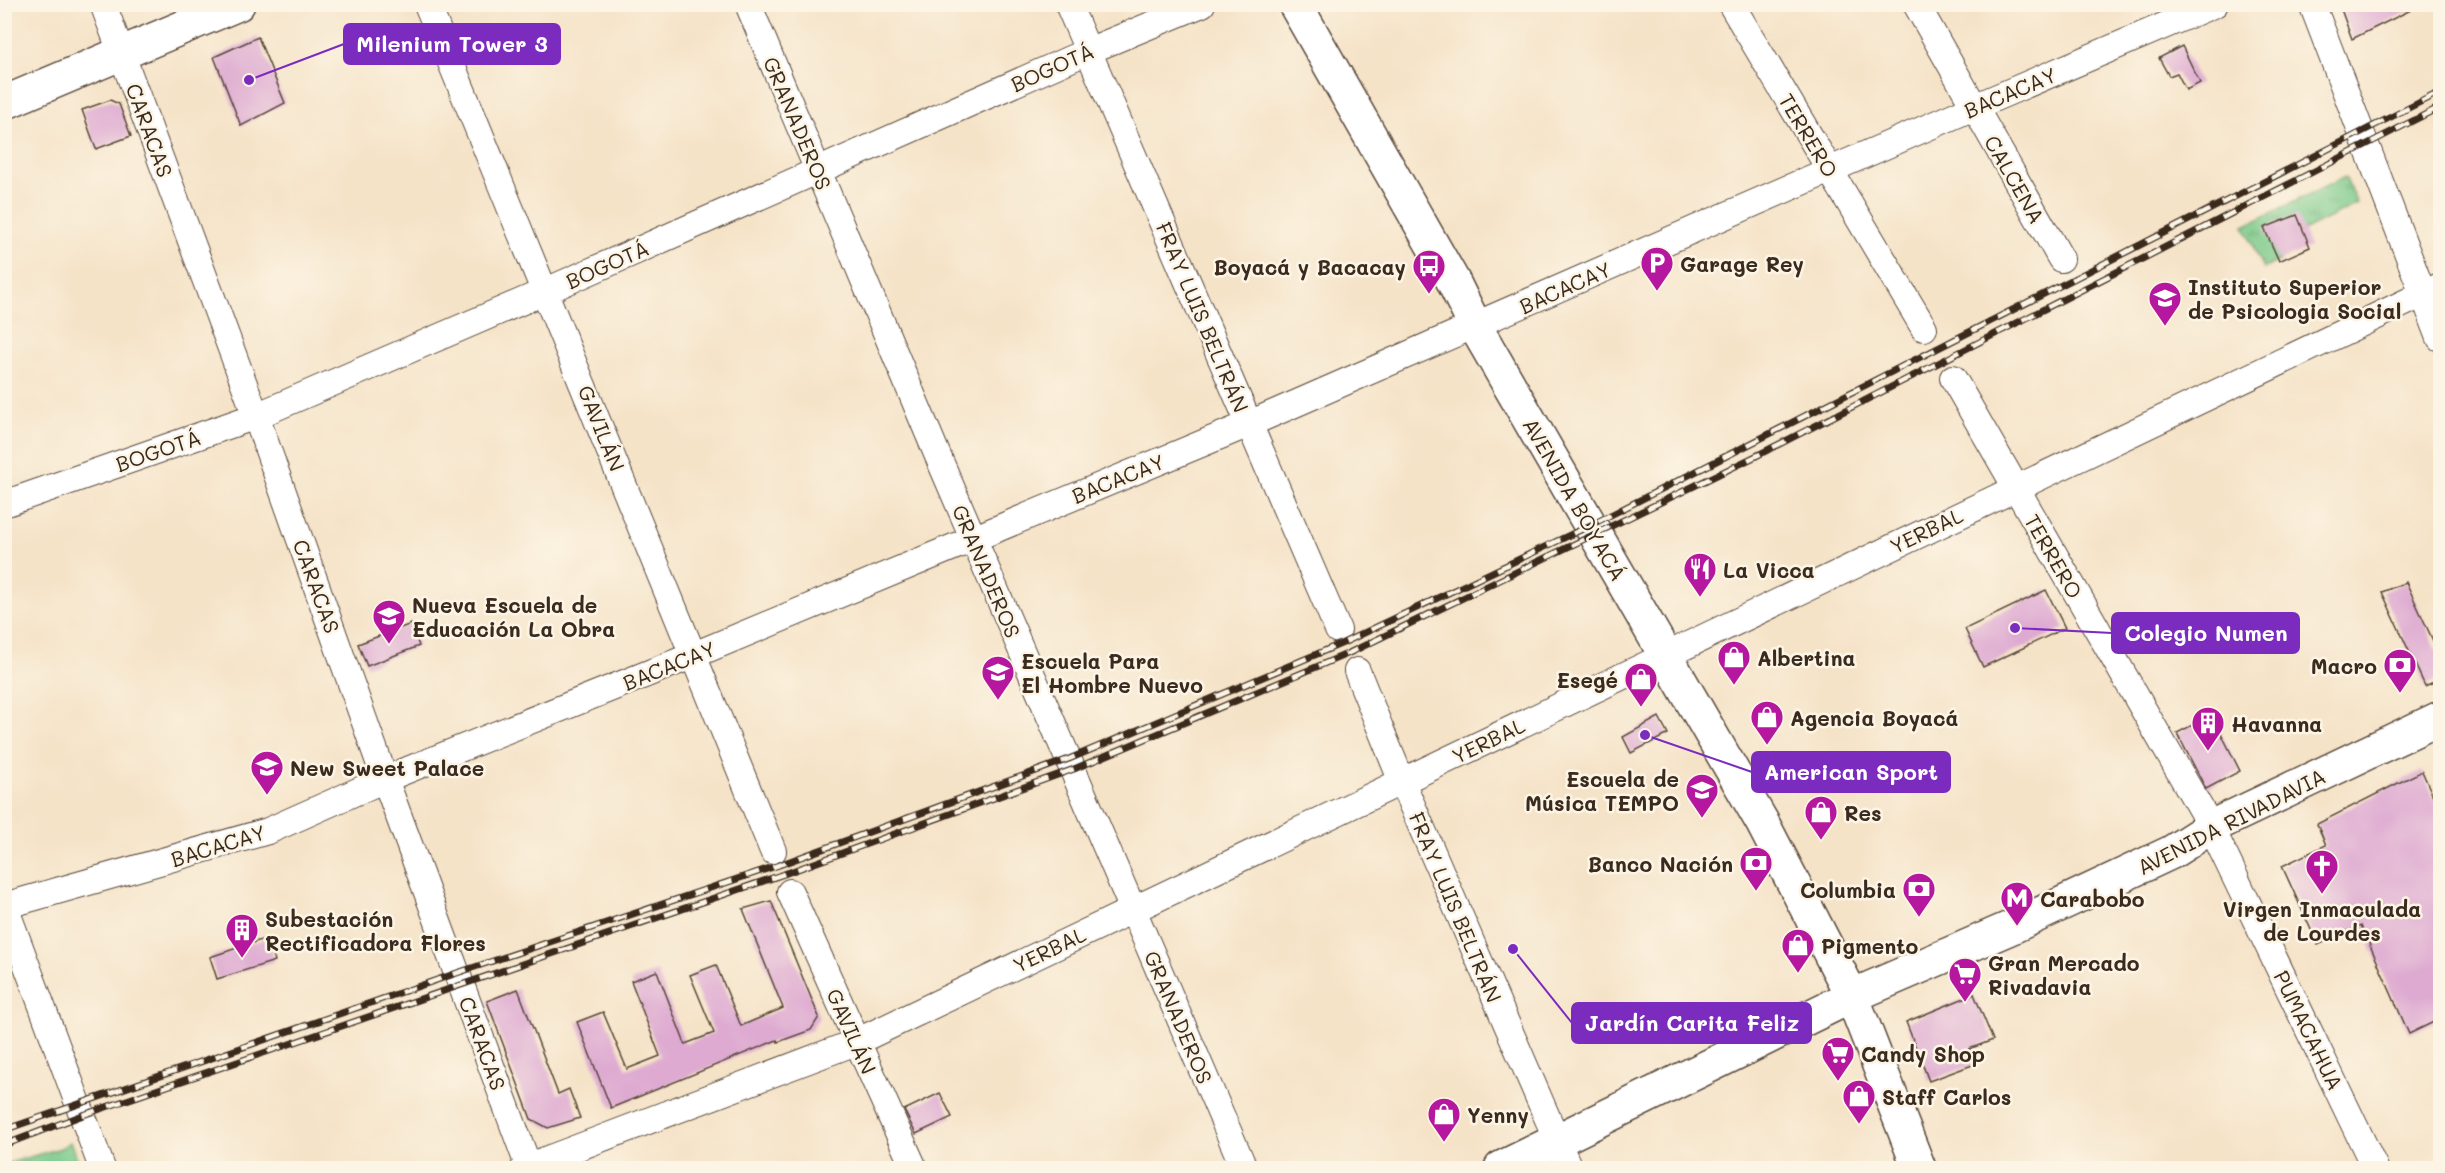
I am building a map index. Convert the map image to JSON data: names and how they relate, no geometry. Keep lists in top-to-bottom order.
{
  "streets": {
    "main road": ["AVENIDA BOYACÁ", "AVENIDA RIVADAVIA"],
    "street": [
      "BOGOTÁ",
      "BACACAY",
      "GRANADEROS",
      "CARACAS",
      "TERRERO",
      "CALCENA",
      "FRAY LUIS BELTRÁN",
      "GAVILÁN",
      "YERBAL",
      "PUMACAHUA"
    ]
  },
  "crossings": [
    ["BOGOTÁ", "GRANADEROS"],
    ["BOGOTÁ", "CARACAS"],
    ["BOGOTÁ", "FRAY LUIS BELTRÁN"],
    ["BOGOTÁ", "GAVILÁN"],
    ["BACACAY", "GRANADEROS"],
    ["BACACAY", "CARACAS"],
    ["BACACAY", "TERRERO"],
    ["BACACAY", "CALCENA"],
    ["BACACAY", "FRAY LUIS BELTRÁN"],
    ["BACACAY", "GAVILÁN"],
    ["BACACAY", "AVENIDA BOYACÁ"],
    ["GRANADEROS", "YERBAL"],
    ["CARACAS", "YERBAL"],
    ["TERRERO", "YERBAL"],
    ["TERRERO", "AVENIDA RIVADAVIA"],
    ["TERRERO", "PUMACAHUA"],
    ["FRAY LUIS BELTRÁN", "YERBAL"],
    ["FRAY LUIS BELTRÁN", "AVENIDA RIVADAVIA"],
    ["GAVILÁN", "YERBAL"],
    ["AVENIDA BOYACÁ", "YERBAL"],
    ["AVENIDA BOYACÁ", "AVENIDA RIVADAVIA"],
    ["AVENIDA RIVADAVIA", "PUMACAHUA"]
  ],
  "places": {
    "other": [
      "Milenium Tower 3",
      "Colegio Numen",
      "American Sport",
      "Jardín Carita Feliz"
    ],
    "parking": ["Garage Rey"],
    "bus stop": ["Boyacá y Bacacay"],
    "school or university": [
      "Instituto Superior de Psicologia Social",
      "Nueva Escuela de Educación La Obra",
      "Escuela Para El Hombre Nuevo",
      "New Sweet Palace",
      "Escuela de Música TEMPO"
    ],
    "restaurant": ["La Vicca"],
    "shop": [
      "Albertina",
      "Esegé",
      "Agencia Boyacá",
      "Res",
      "Pigmento",
      "Staff Carlos",
      "Yenny"
    ],
    "bank": ["Macro", "Banco Nación", "Columbia"],
    "building": ["Havanna", "Subestación Rectificadora Flores"],
    "church": ["Virgen Inmaculada de Lourdes"],
    "metro station": ["Carabobo"],
    "supermarket": ["Gran Mercado Rivadavia", "Candy Shop"]
  }
}
